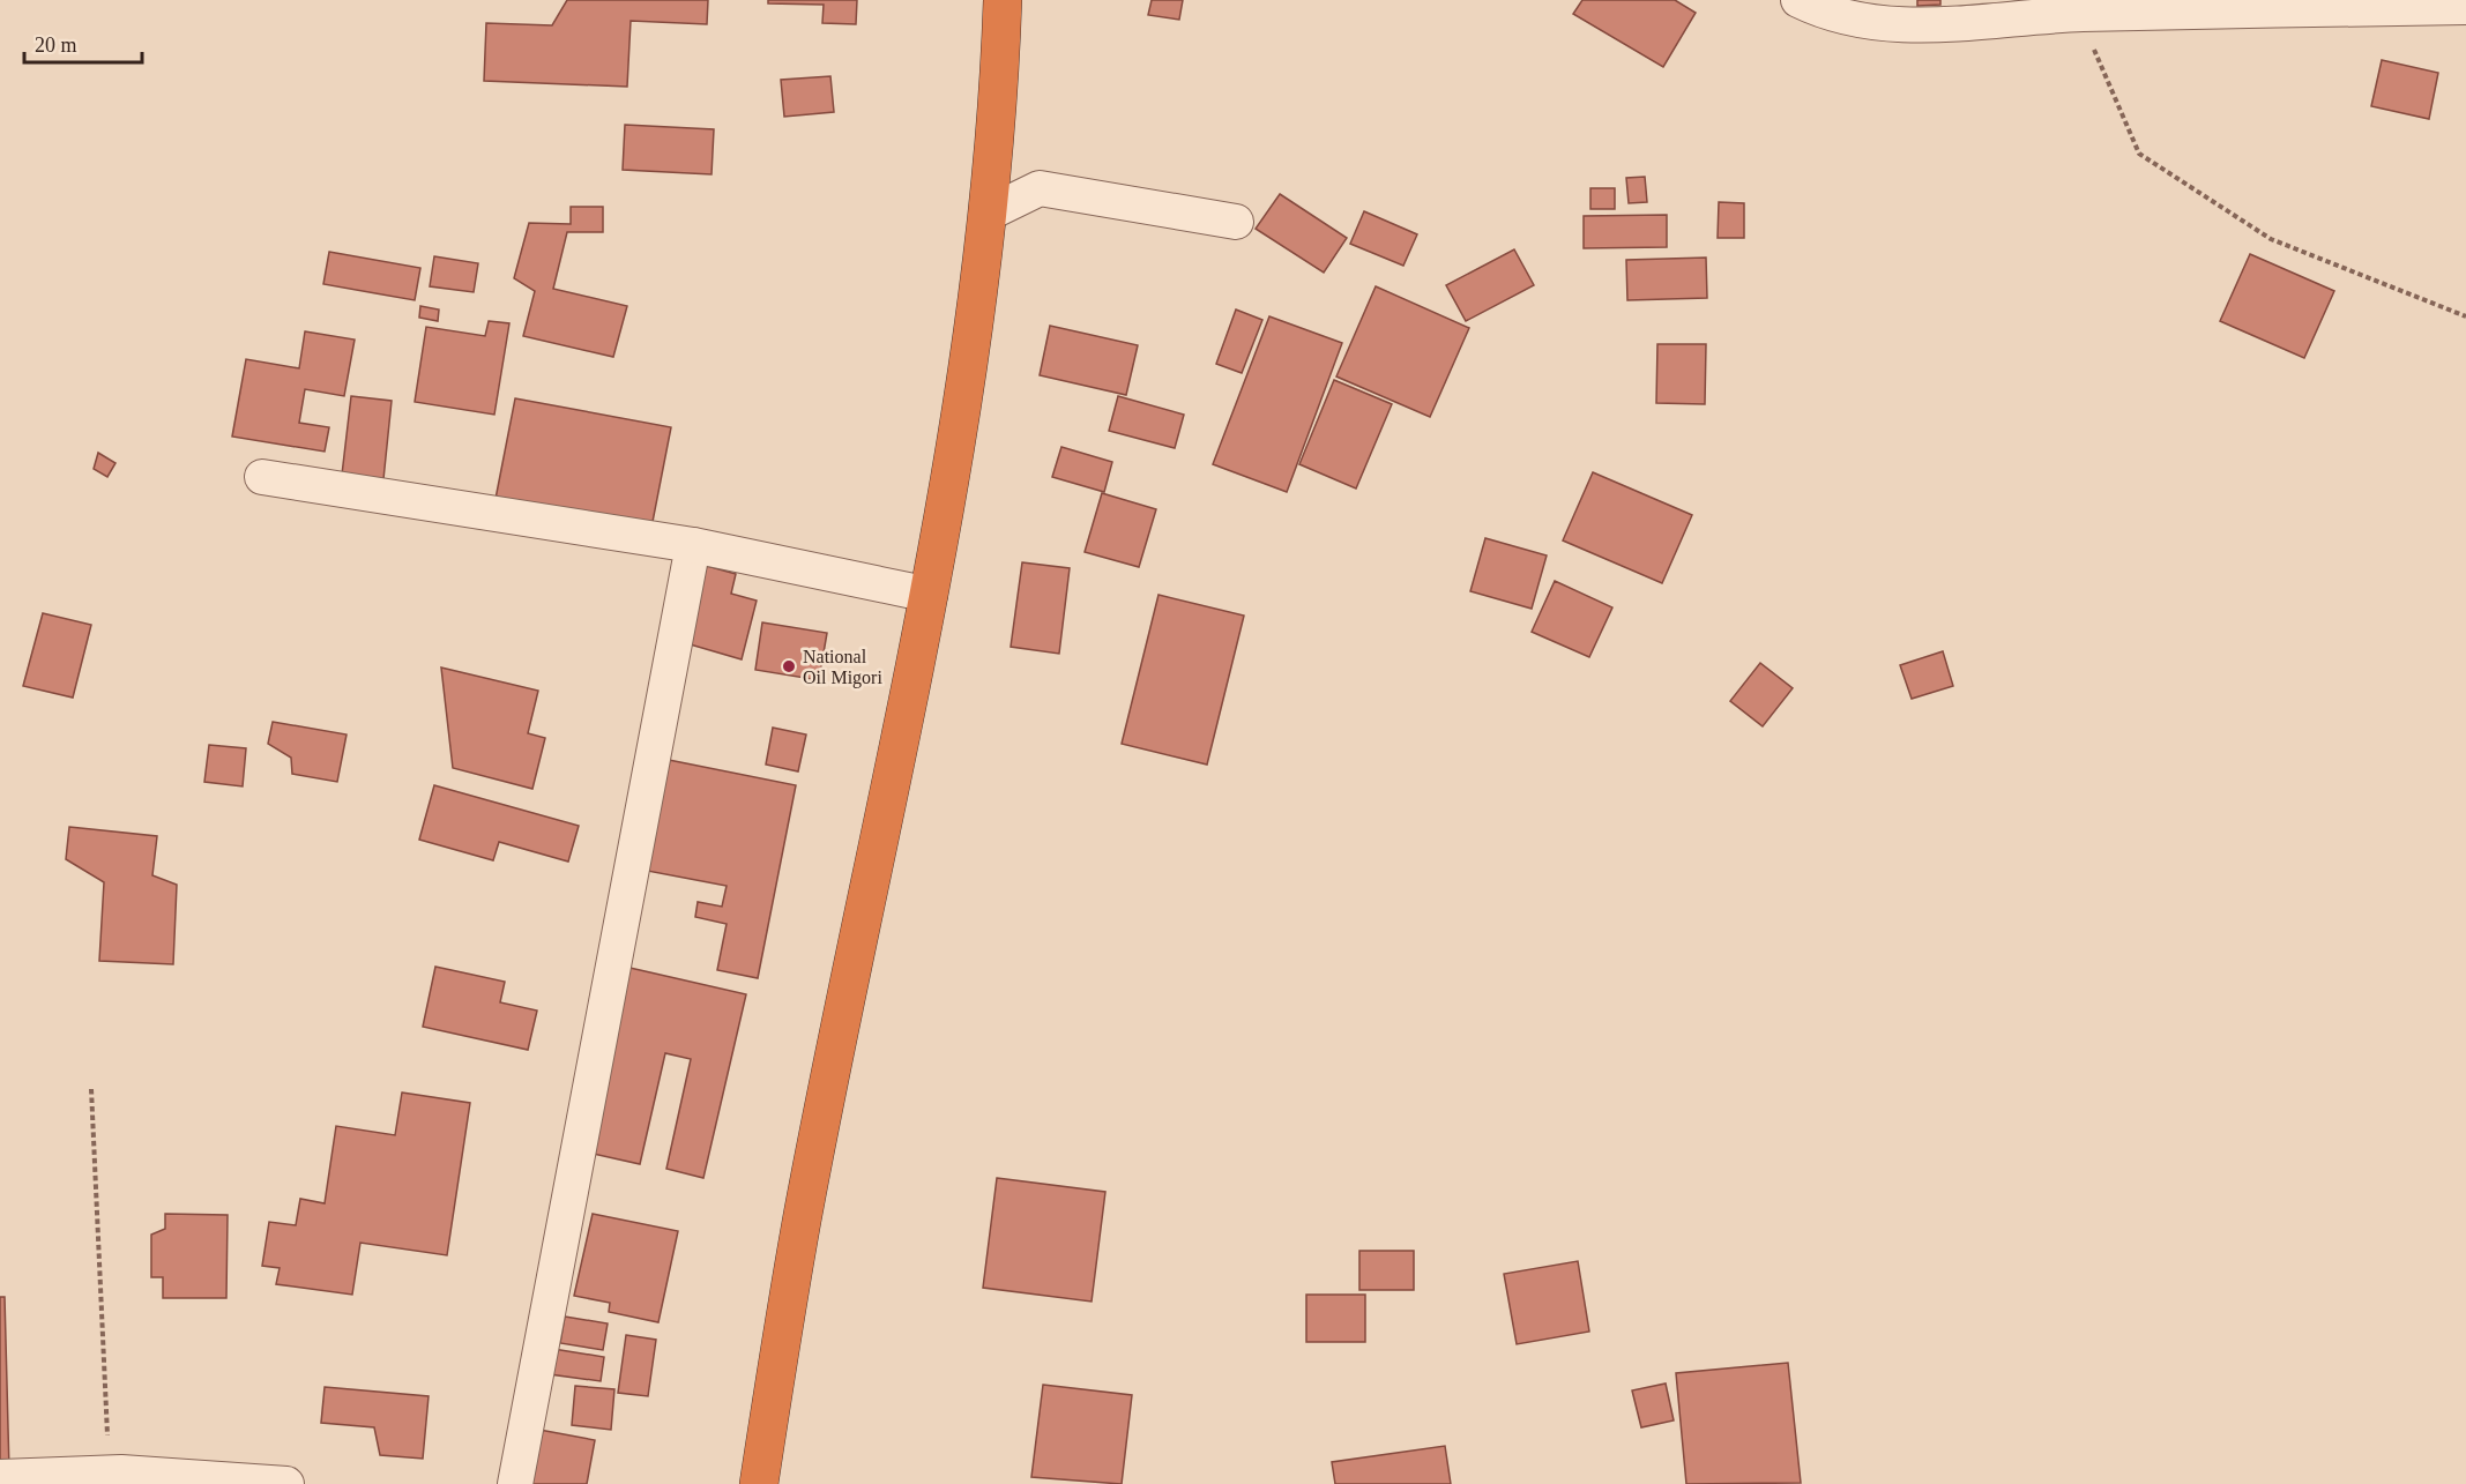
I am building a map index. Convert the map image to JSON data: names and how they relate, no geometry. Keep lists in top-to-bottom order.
{
  "places": ["National Oil Migori"],
  "scale_bar": "20 m"
}
